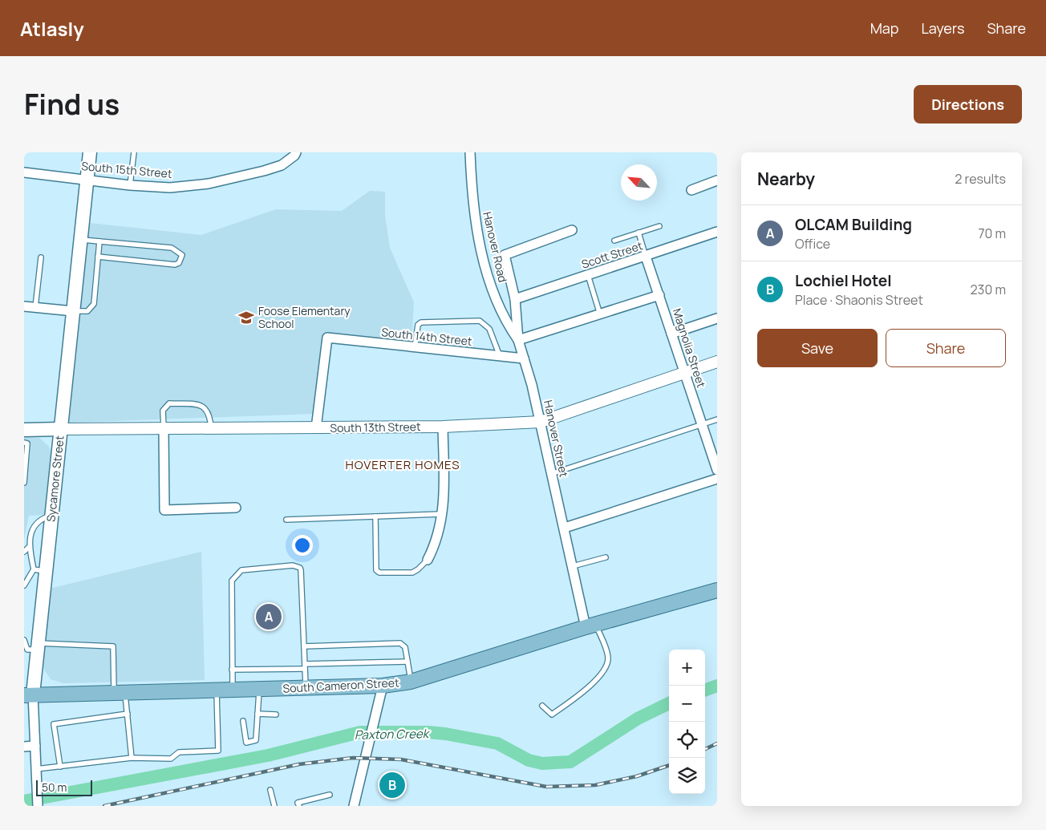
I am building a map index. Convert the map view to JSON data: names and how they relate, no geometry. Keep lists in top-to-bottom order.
{
  "streets": {
    "main road": ["South 13th Street", "Sycamore Street", "South Cameron Street"],
    "street": [
      "South 15th Street",
      "Hanover Road",
      "Scott Street",
      "South 14th Street",
      "Magnolia Street",
      "Hanover Street"
    ]
  },
  "crossings": [
    ["South 15th Street", "Sycamore Street"],
    ["Hanover Road", "Hanover Street"],
    ["Scott Street", "Magnolia Street"],
    ["Scott Street", "Hanover Street"],
    ["South 14th Street", "South 13th Street"],
    ["South 14th Street", "Hanover Street"],
    ["Magnolia Street", "South 13th Street"],
    ["South 13th Street", "Hanover Street"],
    ["South 13th Street", "Sycamore Street"],
    ["Hanover Street", "South Cameron Street"],
    ["Sycamore Street", "South Cameron Street"]
  ],
  "districts": ["HOVERTER HOMES"],
  "water": ["Paxton Creek"],
  "places": {
    "school or university": ["Foose Elementary School"]
  },
  "scale_bar": "50 m",
  "north": "top left",
  "page": {
    "header": "Atlasly",
    "nav": ["Map", "Layers", "Share"],
    "title": "Find us",
    "buttons": [
      "Directions",
      ["Save", "Share"]
    ],
    "heading": ["Nearby", "2 results"],
    "list": [
      {
        "mark": "A",
        "name": "OLCAM Building",
        "note": "Office",
        "value": "70 m"
      },
      {
        "mark": "B",
        "name": "Lochiel Hotel",
        "note": "Place · Shaonis Street",
        "value": "230 m"
      }
    ],
    "pins": ["A", "B"],
    "map_buttons": ["+", "−"],
    "scale": "50 m"
  }
}
